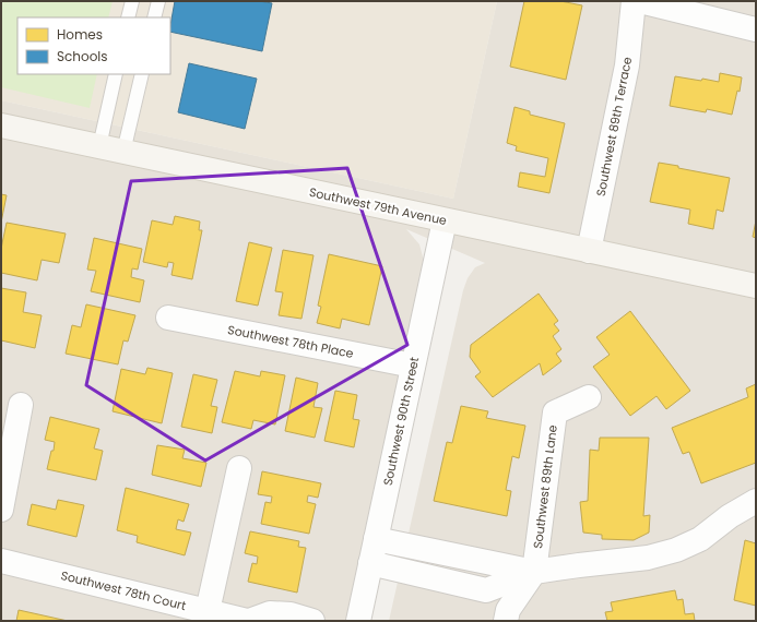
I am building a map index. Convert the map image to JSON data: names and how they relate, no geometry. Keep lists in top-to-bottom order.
{
  "streets": {
    "street": [
      "Southwest 89th Terrace",
      "Southwest 79th Avenue",
      "Southwest 78th Place",
      "Southwest 90th Street",
      "Southwest 89th Lane",
      "Southwest 78th Court"
    ]
  },
  "crossings": [
    ["Southwest 89th Terrace", "Southwest 79th Avenue"],
    ["Southwest 79th Avenue", "Southwest 90th Street"],
    ["Southwest 78th Place", "Southwest 90th Street"]
  ],
  "legend": ["Homes", "Schools"]
}
